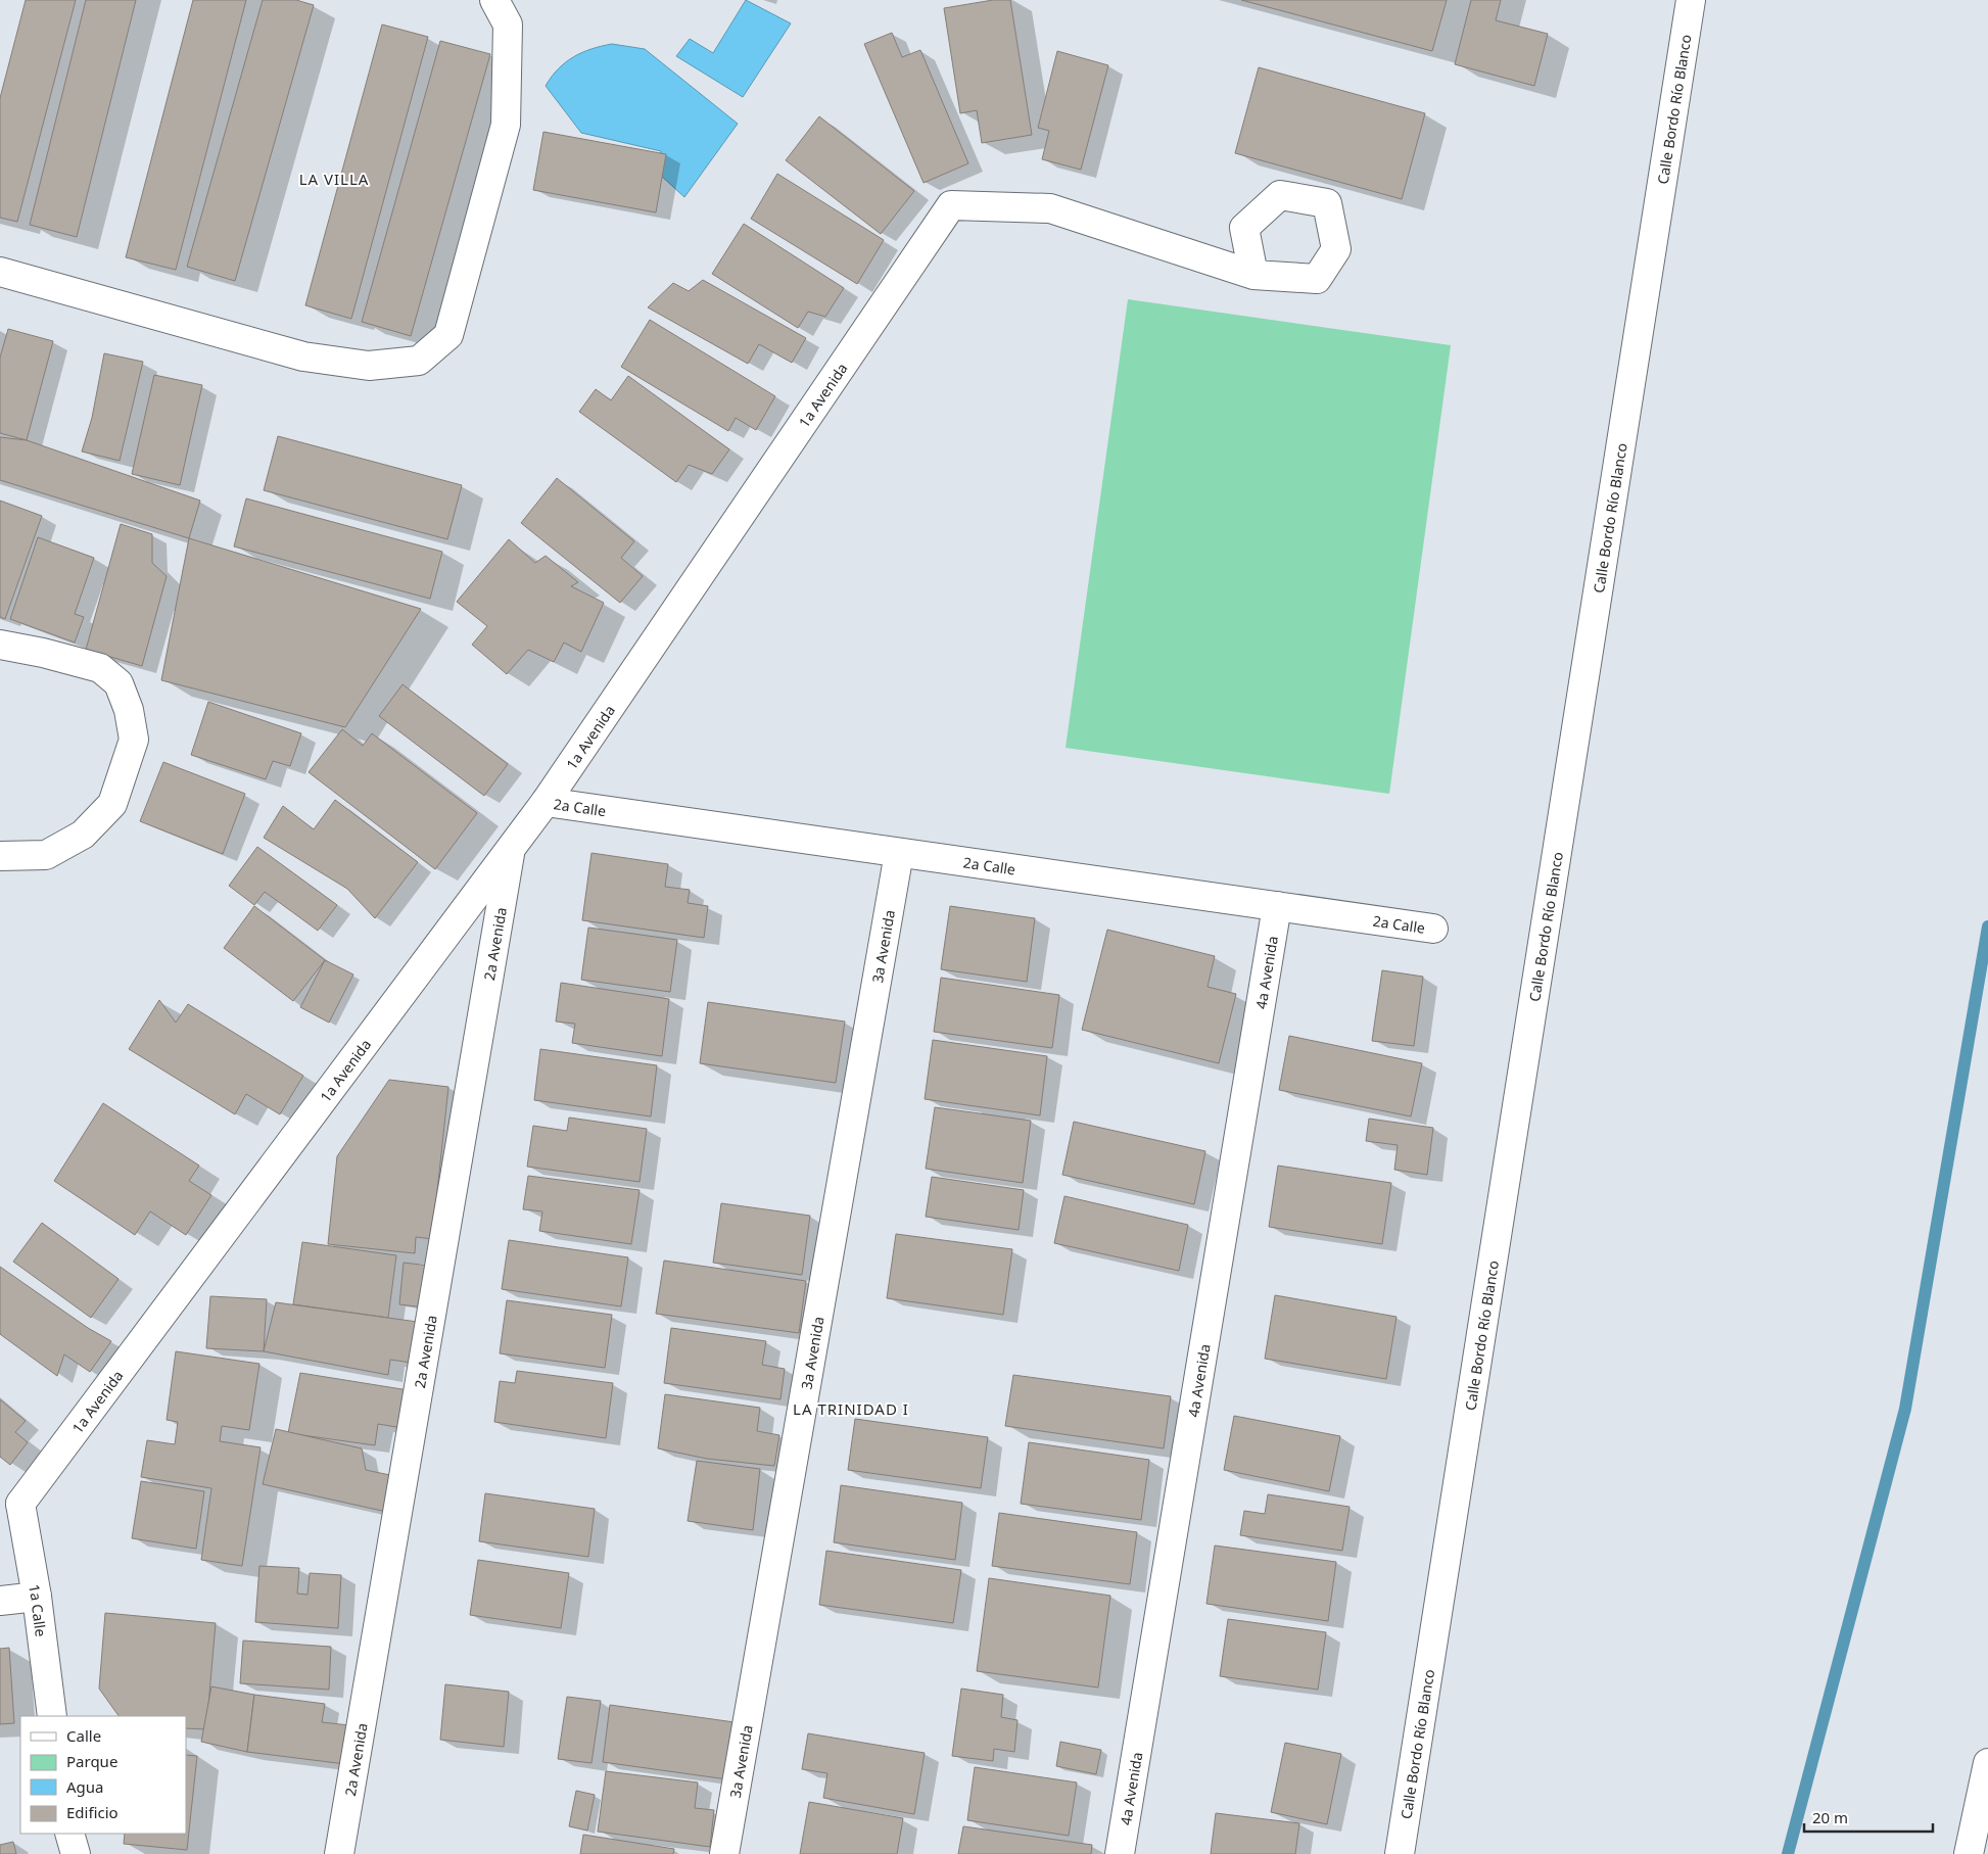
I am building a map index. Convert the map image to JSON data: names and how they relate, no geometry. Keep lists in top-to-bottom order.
{
  "streets": {
    "street": [
      "Calle Bordo Río Blanco",
      "1a Avenida",
      "2a Calle",
      "2a Avenida",
      "3a Avenida",
      "4a Avenida",
      "1a Calle"
    ]
  },
  "crossings": [
    ["1a Avenida", "2a Calle"],
    ["1a Avenida", "2a Avenida"],
    ["1a Avenida", "1a Calle"],
    ["2a Calle", "3a Avenida"],
    ["2a Calle", "4a Avenida"]
  ],
  "districts": ["LA VILLA", "LA TRINIDAD I"],
  "legend": [
    "Calle",
    "Parque",
    "Agua",
    "Edificio"
  ],
  "scale_bar": "20 m"
}
